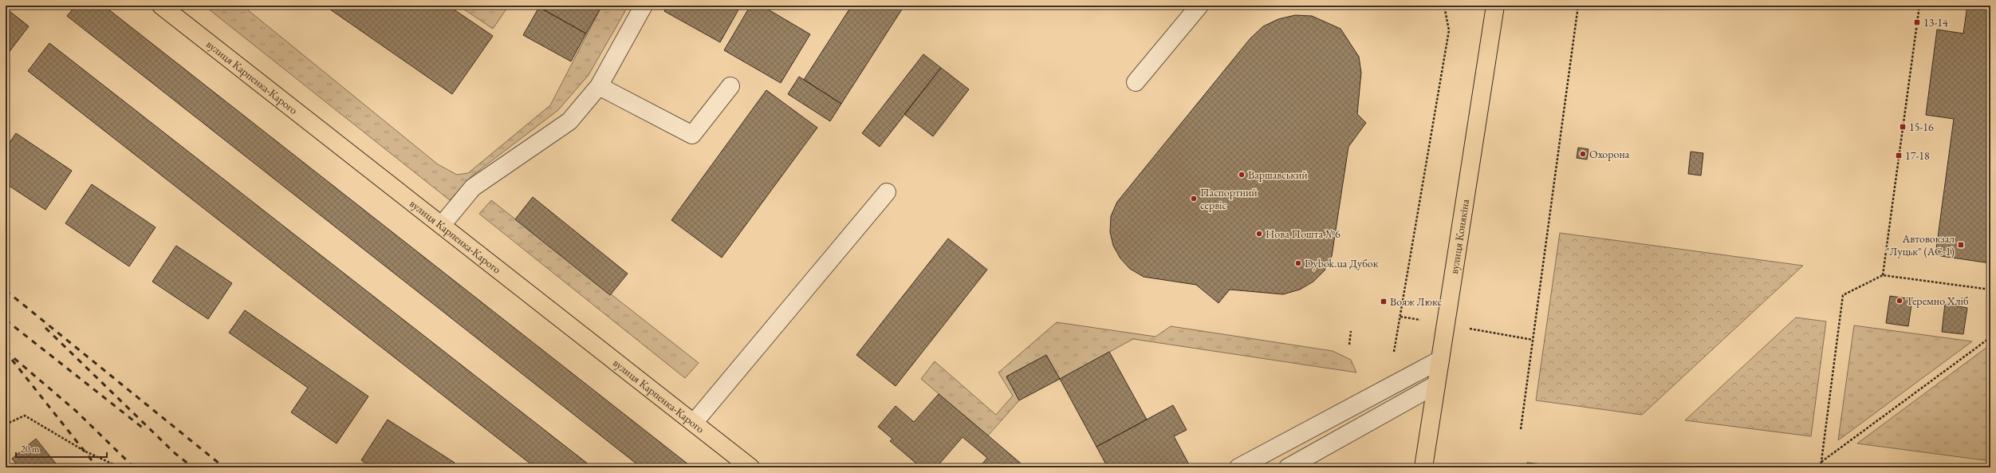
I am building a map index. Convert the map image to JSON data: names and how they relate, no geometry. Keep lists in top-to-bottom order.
{
  "streets": {
    "main road": ["вулиця Карпенка-Карого", "вулиця Конякіна"]
  },
  "places": {
    "transit": [
      "13-14",
      "15-16",
      "17-18",
      "Автовокзал \"Луцьк\" (АС-1)",
      "Вояж Люкс"
    ],
    "other": [
      "Охорона",
      "Варшавський",
      "Паспортний сервіс",
      "Нова Пошта №6",
      "Dybok.ua Дубок",
      "Теремно Хліб"
    ]
  },
  "scale_bar": "20 m"
}
